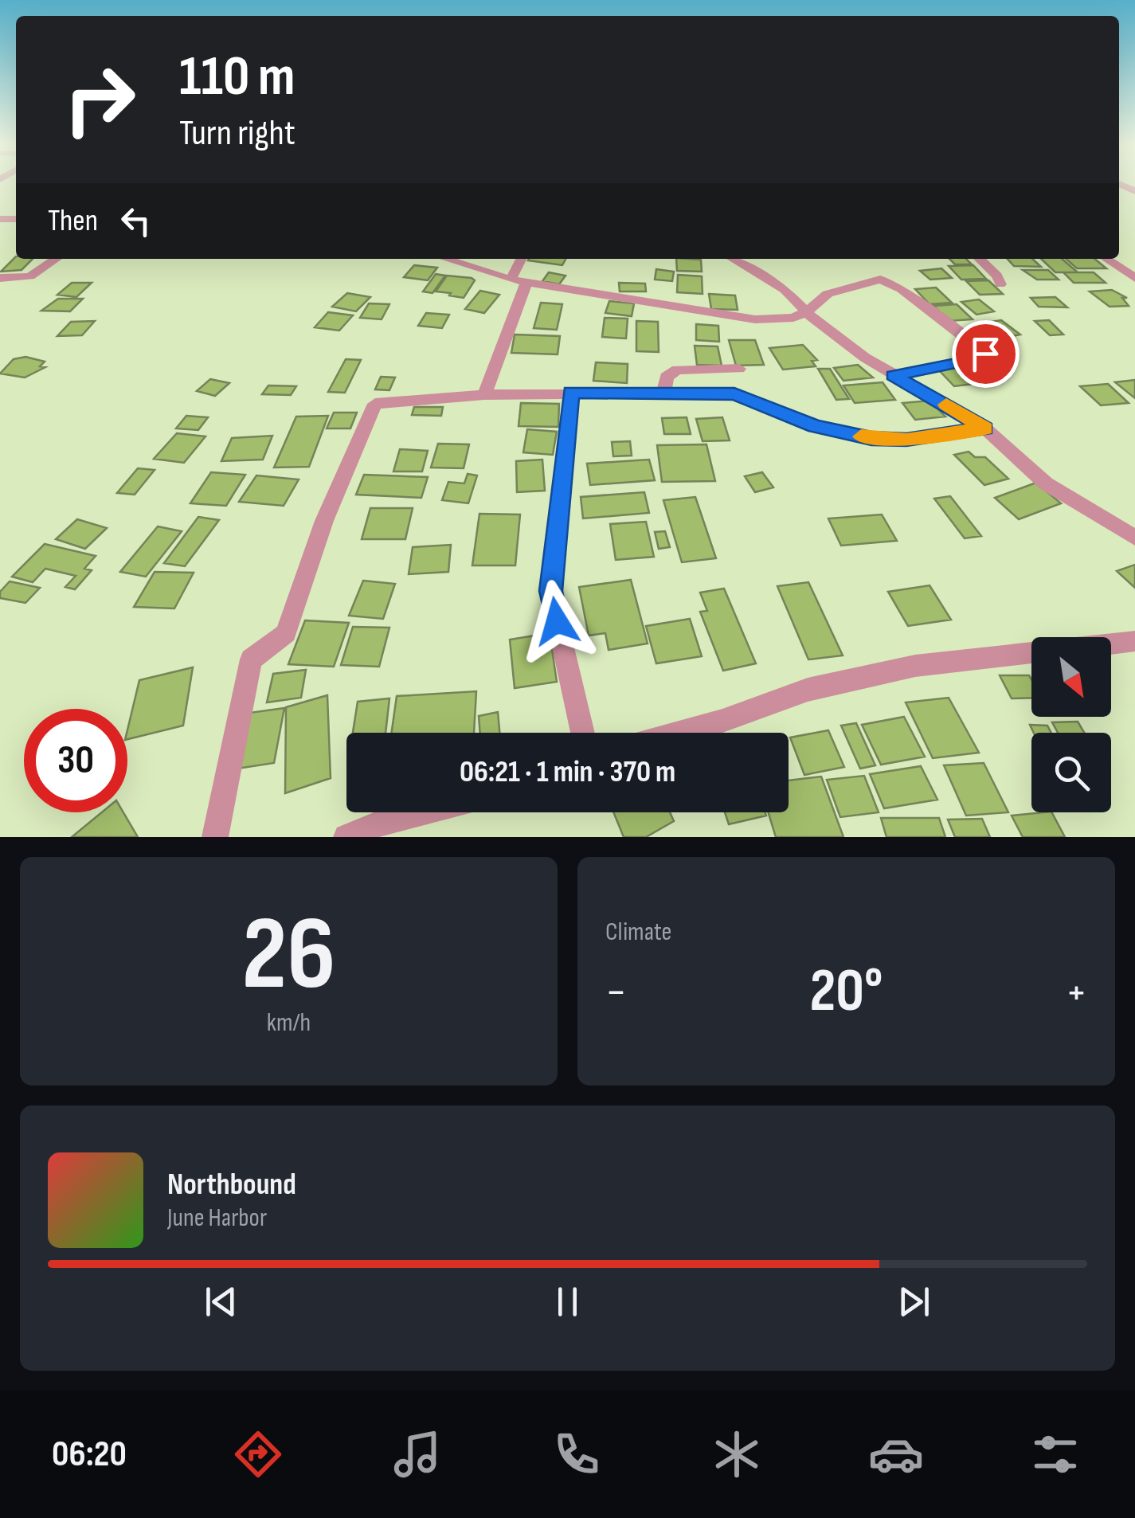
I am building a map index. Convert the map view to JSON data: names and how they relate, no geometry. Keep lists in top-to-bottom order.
{
  "north": "bottom right",
  "page": {
    "turn": ["110 m", "Turn right"],
    "then": "Then",
    "limit": "30",
    "trip": "06:21 · 1 min · 370 m",
    "tile": [
      ["26", "km/h"],
      "Climate"
    ],
    "heat": ["−", "20°", "+"],
    "song": ["Northbound", "June Harbor"],
    "tabs": "06:20"
  }
}
